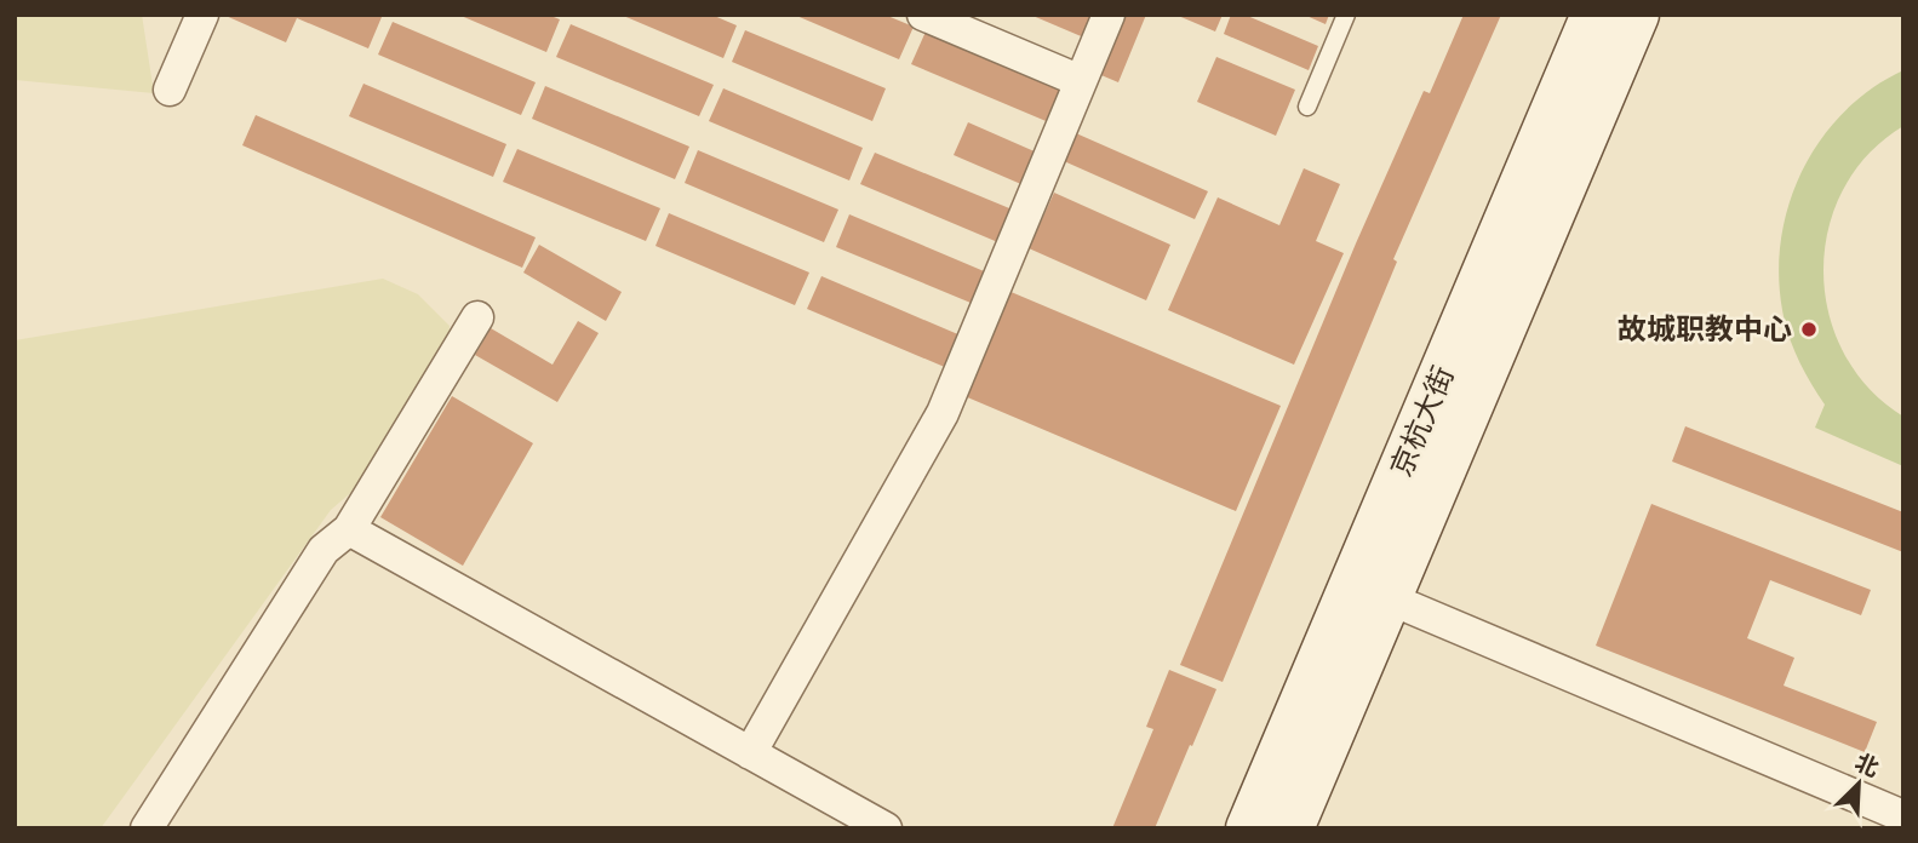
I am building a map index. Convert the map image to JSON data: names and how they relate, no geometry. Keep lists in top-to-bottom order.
{
  "streets": {
    "main road": ["京杭大街"]
  },
  "places": ["故城职教中心"],
  "north": "top right"
}
